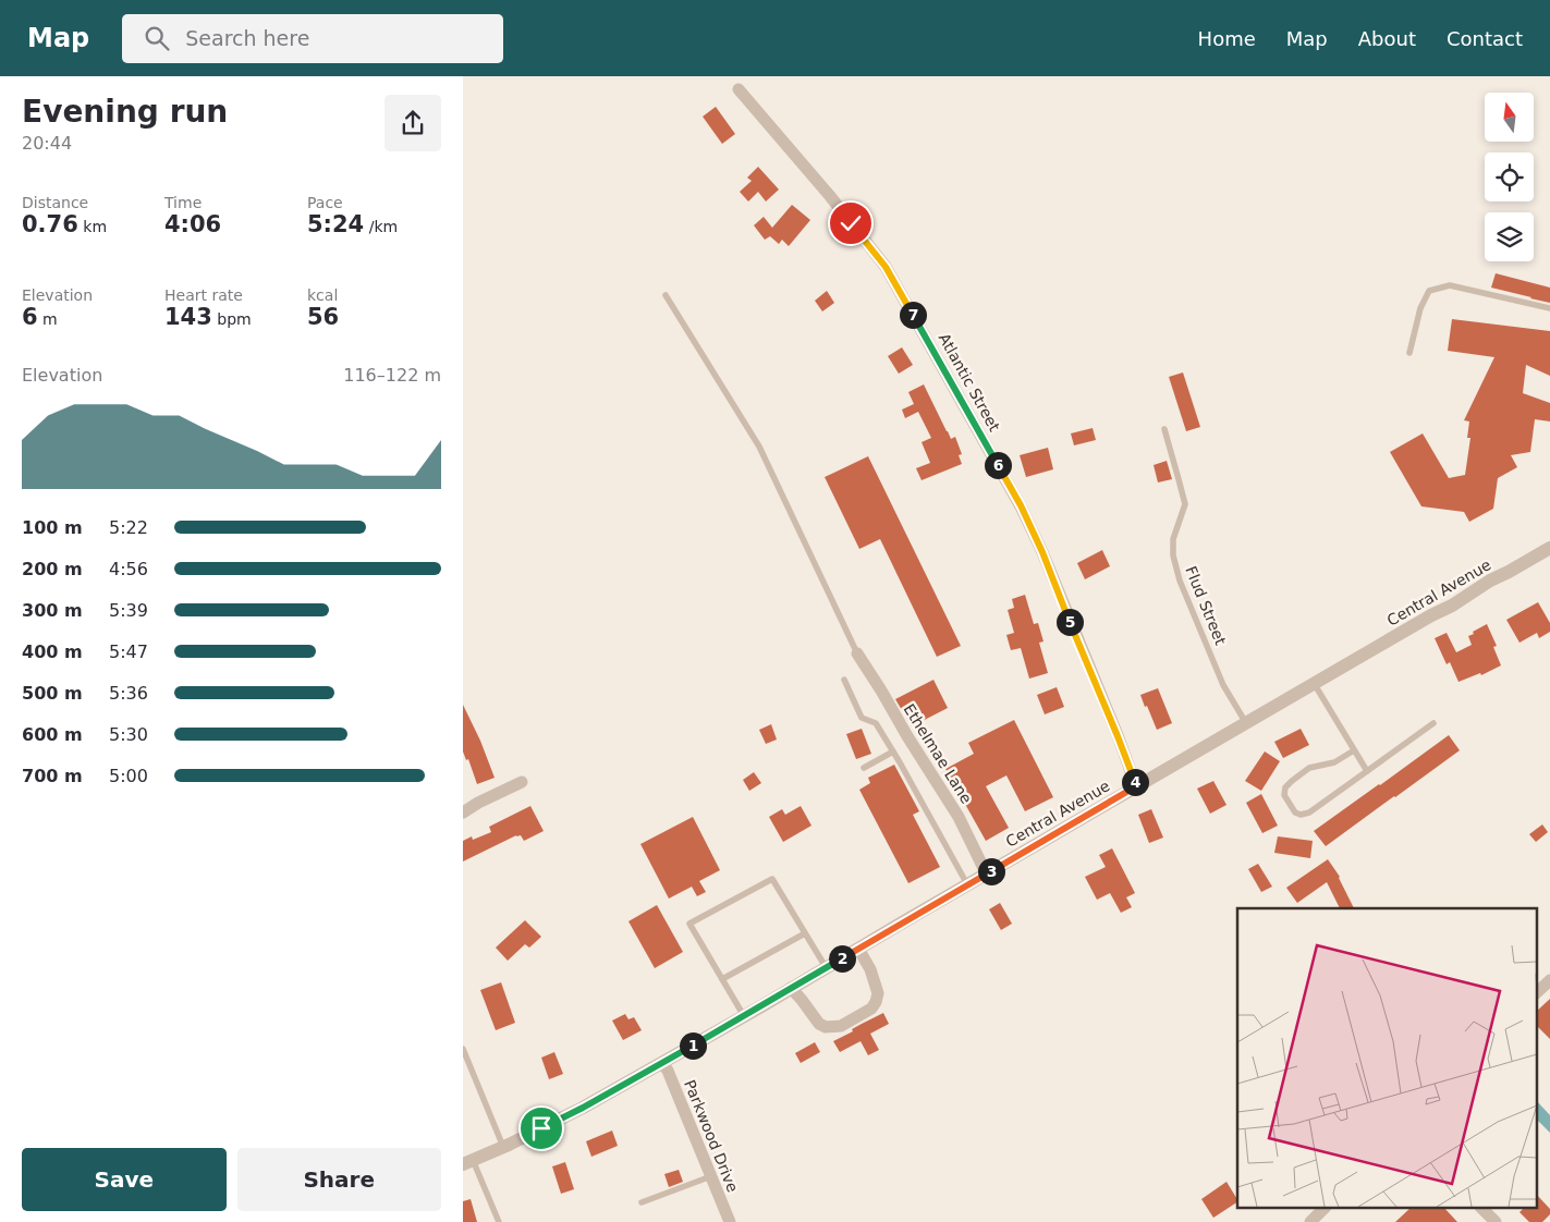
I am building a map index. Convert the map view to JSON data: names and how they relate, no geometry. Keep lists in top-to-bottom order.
{
  "streets": {
    "street": [
      "Atlantic Street",
      "Central Avenue",
      "Ethelmae Lane",
      "Parkwood Drive"
    ],
    "lane": ["Flud Street"]
  },
  "crossings": [
    ["Atlantic Street", "Central Avenue"],
    ["Central Avenue", "Flud Street"],
    ["Central Avenue", "Ethelmae Lane"],
    ["Central Avenue", "Parkwood Drive"]
  ],
  "north": "top",
  "page": {
    "header": "Map",
    "search": "Search here",
    "nav": [
      "Home",
      "Map",
      "About",
      "Contact"
    ],
    "heading": ["Evening run", "20:44"],
    "stats": [
      ["Distance", "0.76 km"],
      ["Time", "4:06"],
      ["Pace", "5:24 /km"],
      ["Elevation", "6 m"],
      ["Heart rate", "143 bpm"],
      ["kcal", "56"]
    ],
    "pins": [
      "7",
      "6",
      "5",
      "4",
      "3",
      "2",
      "1"
    ],
    "chart": ["Elevation", "116–122 m"],
    "list": [
      {
        "name": "100 m",
        "note": "5:22"
      },
      {
        "name": "200 m",
        "note": "4:56"
      },
      {
        "name": "300 m",
        "note": "5:39"
      },
      {
        "name": "400 m",
        "note": "5:47"
      },
      {
        "name": "500 m",
        "note": "5:36"
      },
      {
        "name": "600 m",
        "note": "5:30"
      },
      {
        "name": "700 m",
        "note": "5:00"
      }
    ],
    "buttons": ["Save", "Share"]
  }
}
